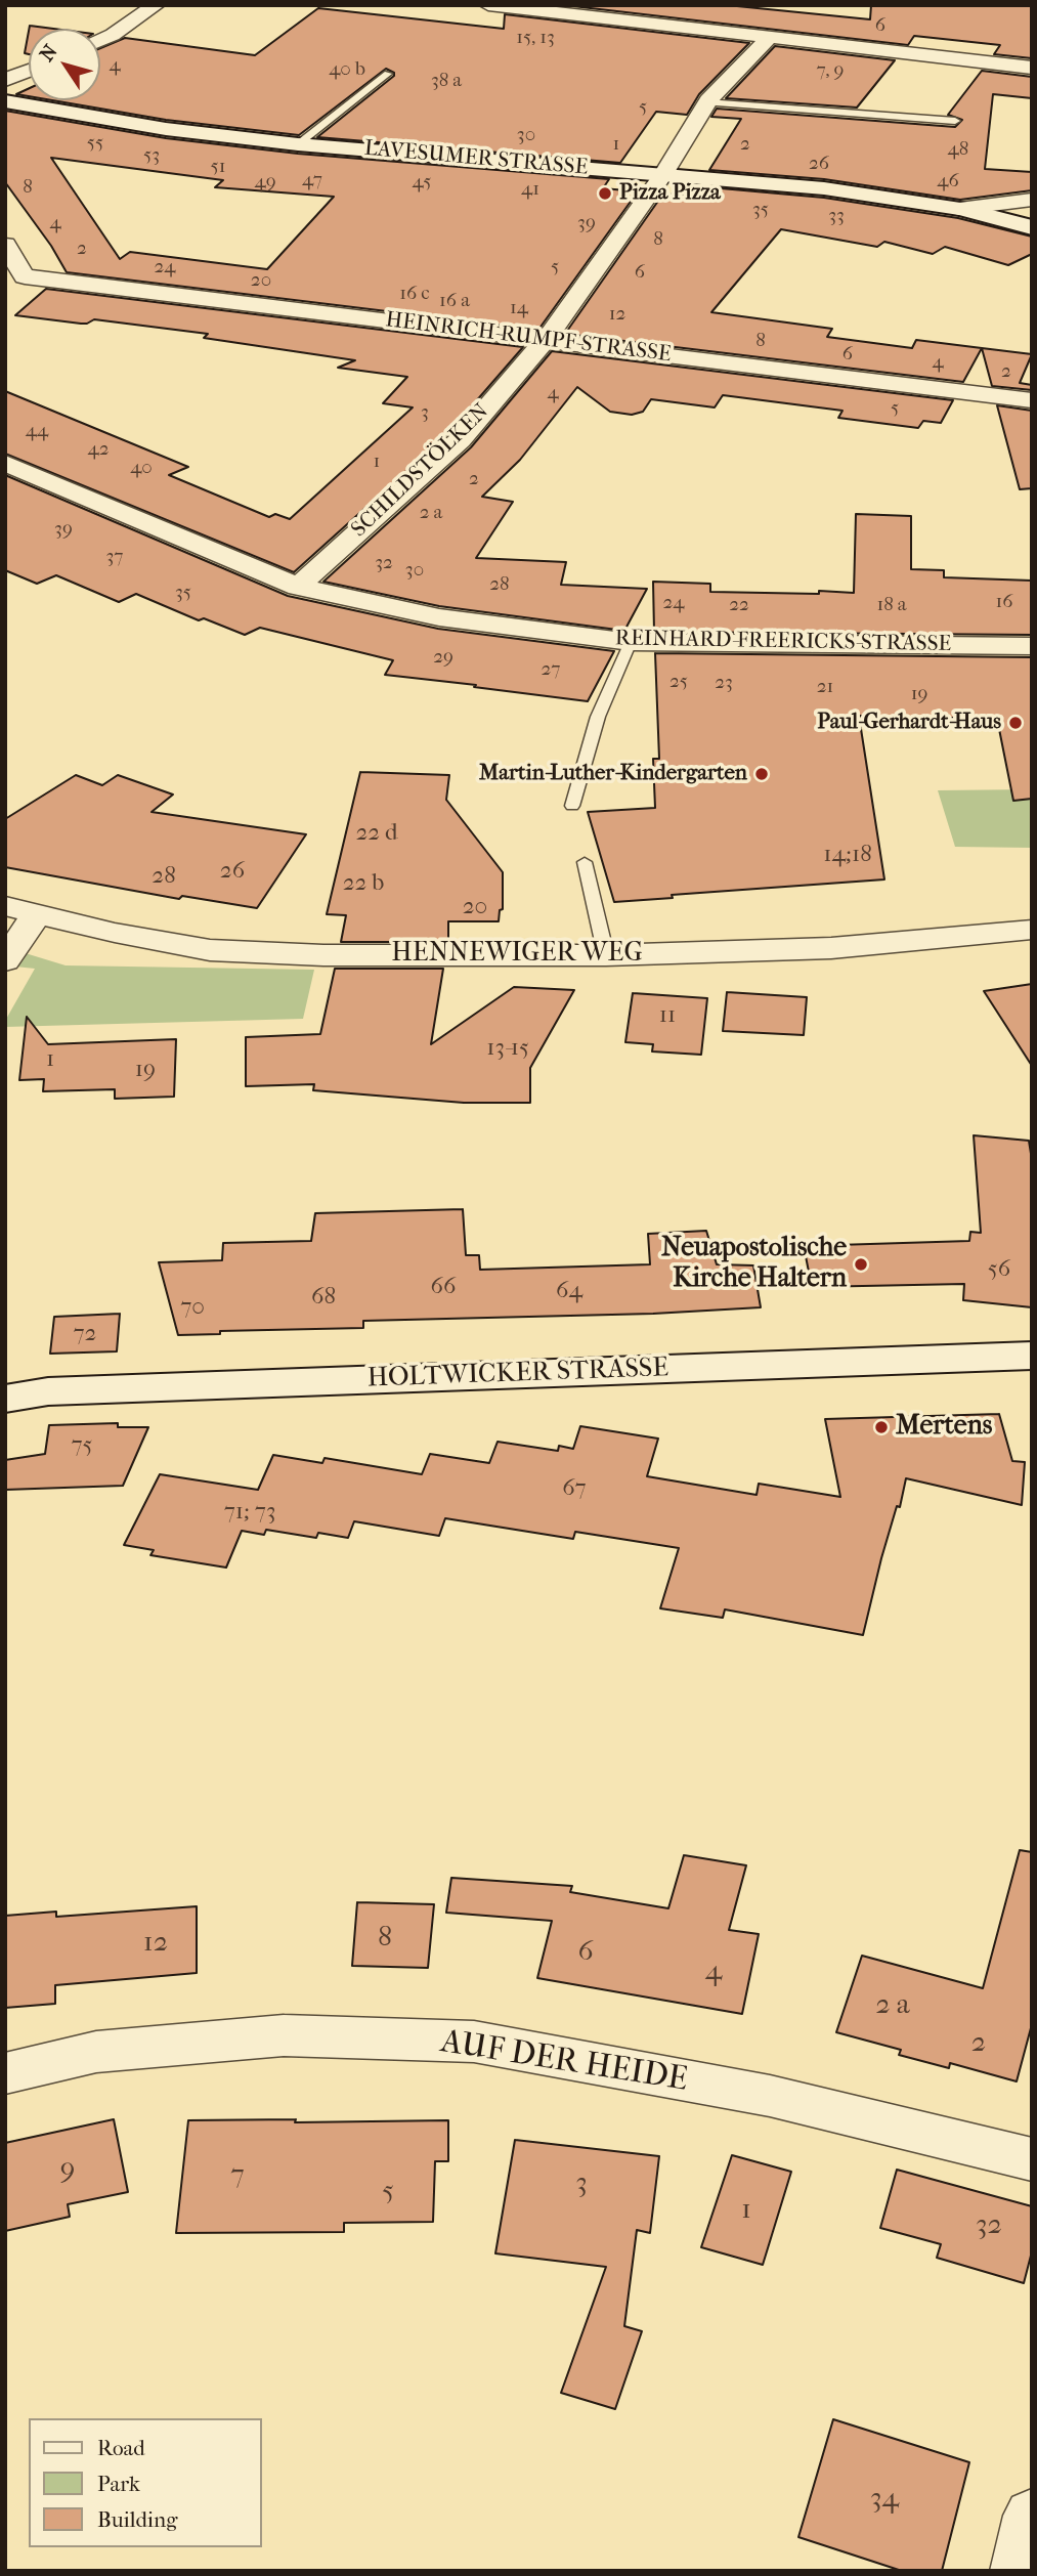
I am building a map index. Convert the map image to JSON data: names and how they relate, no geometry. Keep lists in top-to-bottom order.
{
  "streets": {
    "street": [
      "LAVESUMER STRASSE",
      "HEINRICH-RUMPF-STRASSE",
      "SCHILDSTÖLKEN",
      "REINHARD-FREERICKS-STRASSE",
      "HENNEWIGER WEG",
      "HOLTWICKER STRASSE",
      "AUF DER HEIDE"
    ]
  },
  "crossings": [
    ["LAVESUMER STRASSE", "SCHILDSTÖLKEN"],
    ["HEINRICH-RUMPF-STRASSE", "SCHILDSTÖLKEN"],
    ["SCHILDSTÖLKEN", "REINHARD-FREERICKS-STRASSE"]
  ],
  "places": [
    "Pizza Pizza",
    "Paul-Gerhardt-Haus",
    "Martin-Luther-Kindergarten",
    "Neuapostolische Kirche Haltern",
    "Mertens"
  ],
  "house_numbers": [
    "6",
    "15, 13",
    "4",
    "40 b",
    "7, 9",
    "38 a",
    "5",
    "30",
    "55",
    "1",
    "2",
    "48",
    "53",
    "26",
    "51",
    "47",
    "46",
    "49",
    "45",
    "8",
    "41",
    "35",
    "33",
    "4",
    "39",
    "8",
    "2",
    "24",
    "5",
    "6",
    "20",
    "16 c",
    "16 a",
    "14",
    "12",
    "8",
    "6",
    "4",
    "2",
    "4",
    "5",
    "3",
    "44",
    "42",
    "1",
    "40",
    "2",
    "2 a",
    "39",
    "37",
    "32",
    "30",
    "28",
    "35",
    "16",
    "24",
    "22",
    "18 a",
    "29",
    "27",
    "25",
    "23",
    "21",
    "19",
    "22 d",
    "14;18",
    "26",
    "28",
    "22 b",
    "20",
    "11",
    "13-15",
    "1",
    "19",
    "56",
    "66",
    "64",
    "68",
    "70",
    "72",
    "75",
    "67",
    "71; 73",
    "8",
    "12",
    "6",
    "4",
    "2 a",
    "2",
    "9",
    "7",
    "3",
    "5",
    "1",
    "32",
    "34"
  ],
  "legend": ["Road", "Park", "Building"],
  "north": "top left"
}
